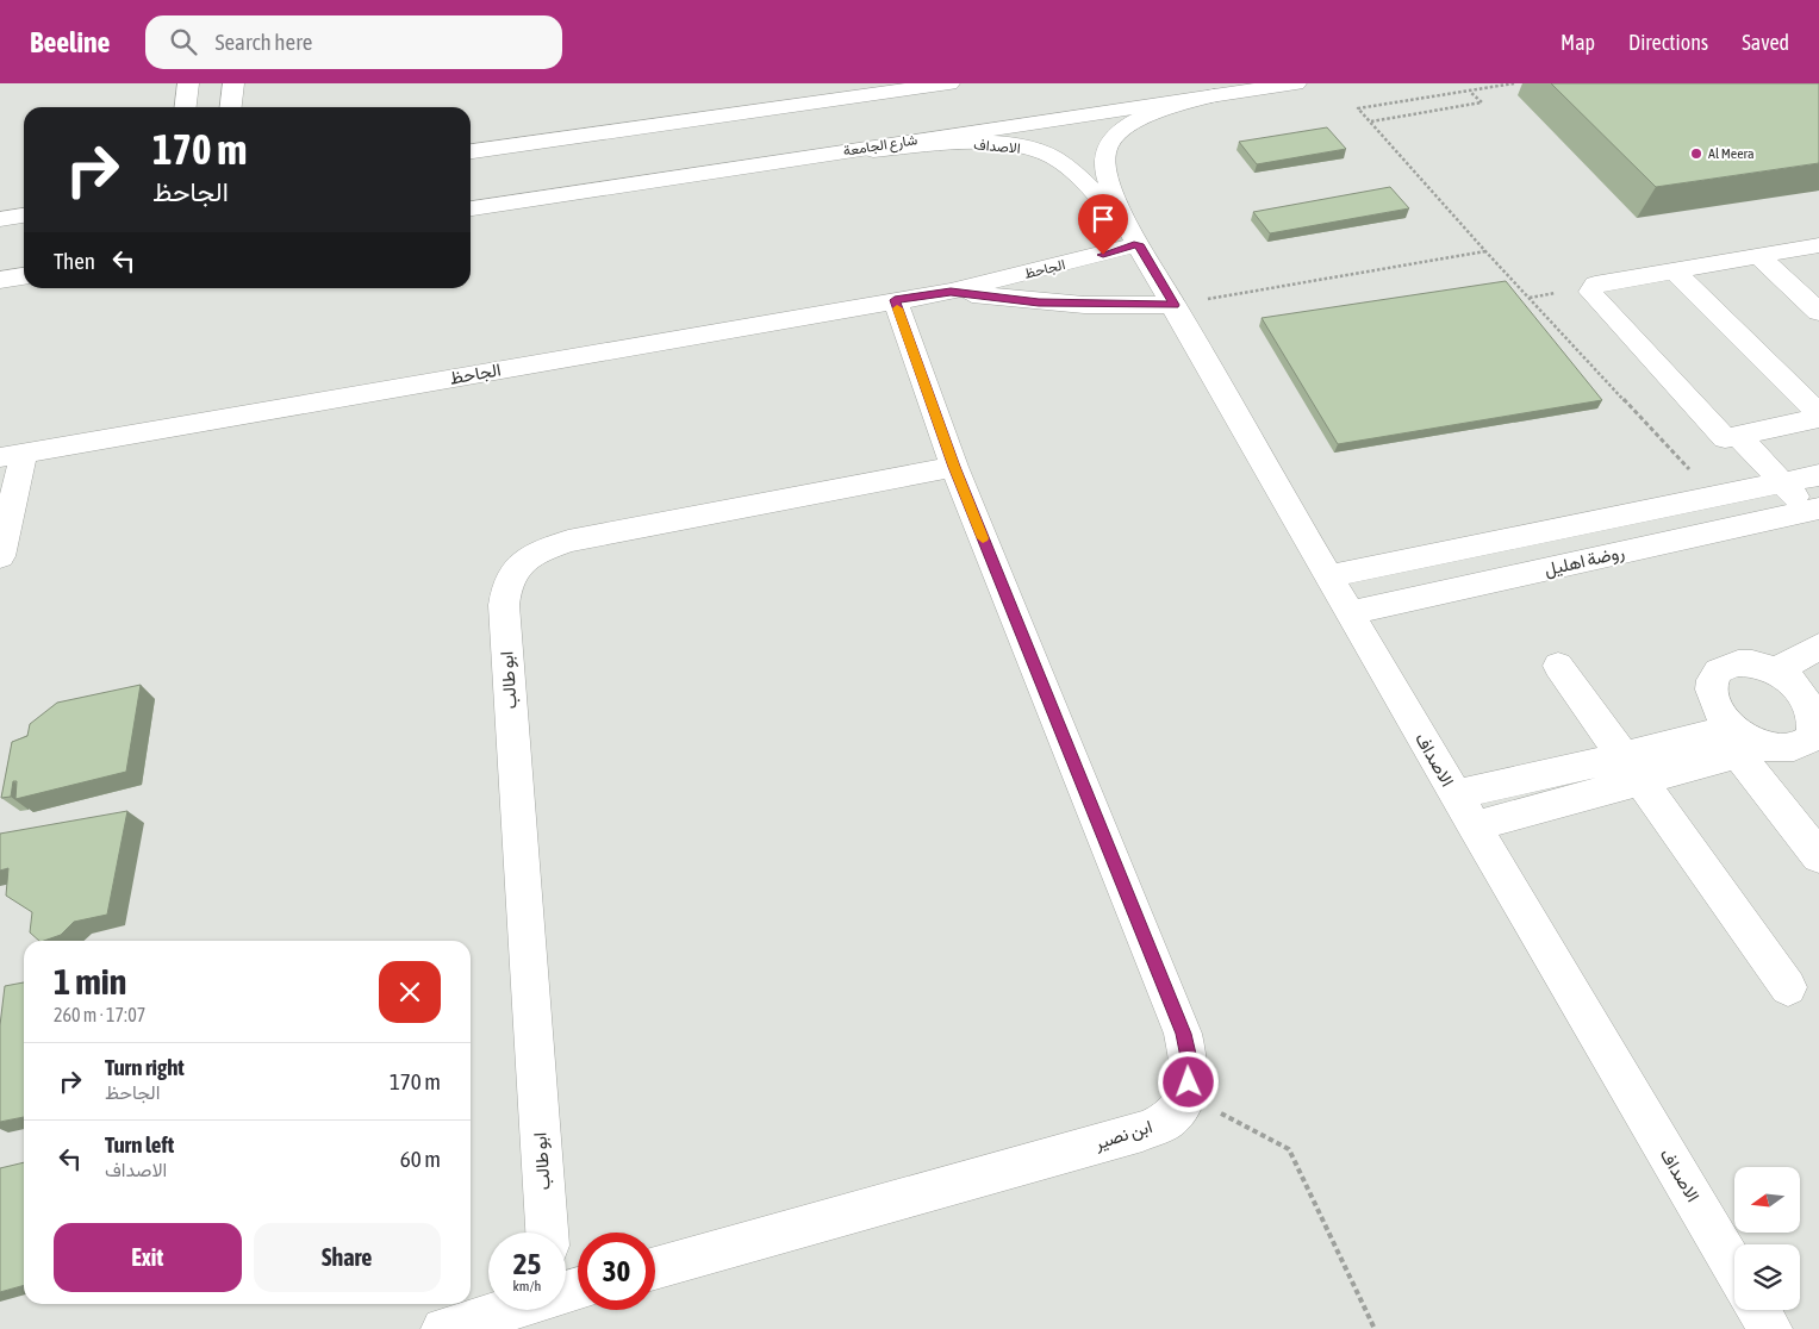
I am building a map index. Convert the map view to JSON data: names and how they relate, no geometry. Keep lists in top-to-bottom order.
{
  "streets": {
    "street": [
      "شارع الجامعة",
      "الاصداف",
      "الجاحظ",
      "روضة اهليل",
      "ابو طالب",
      "ابن نصير"
    ]
  },
  "crossings": [
    ["شارع الجامعة", "الاصداف"],
    ["الاصداف", "الجاحظ"],
    ["الاصداف", "روضة اهليل"]
  ],
  "places": ["Al Meera"],
  "north": "left",
  "page": {
    "header": "Beeline",
    "search": "Search here",
    "nav": ["Map", "Directions", "Saved"],
    "turn": ["170 m", "الجاحظ"],
    "then": "Then",
    "heading": ["1 min", "260 m · 17:07"],
    "list": [
      {
        "name": "Turn right",
        "note": "الجاحظ",
        "value": "170 m"
      },
      {
        "name": "Turn left",
        "note": "الاصداف",
        "value": "60 m"
      }
    ],
    "buttons": ["Exit", "Share"],
    "speed": "25 km/h",
    "limit": "30"
  }
}
